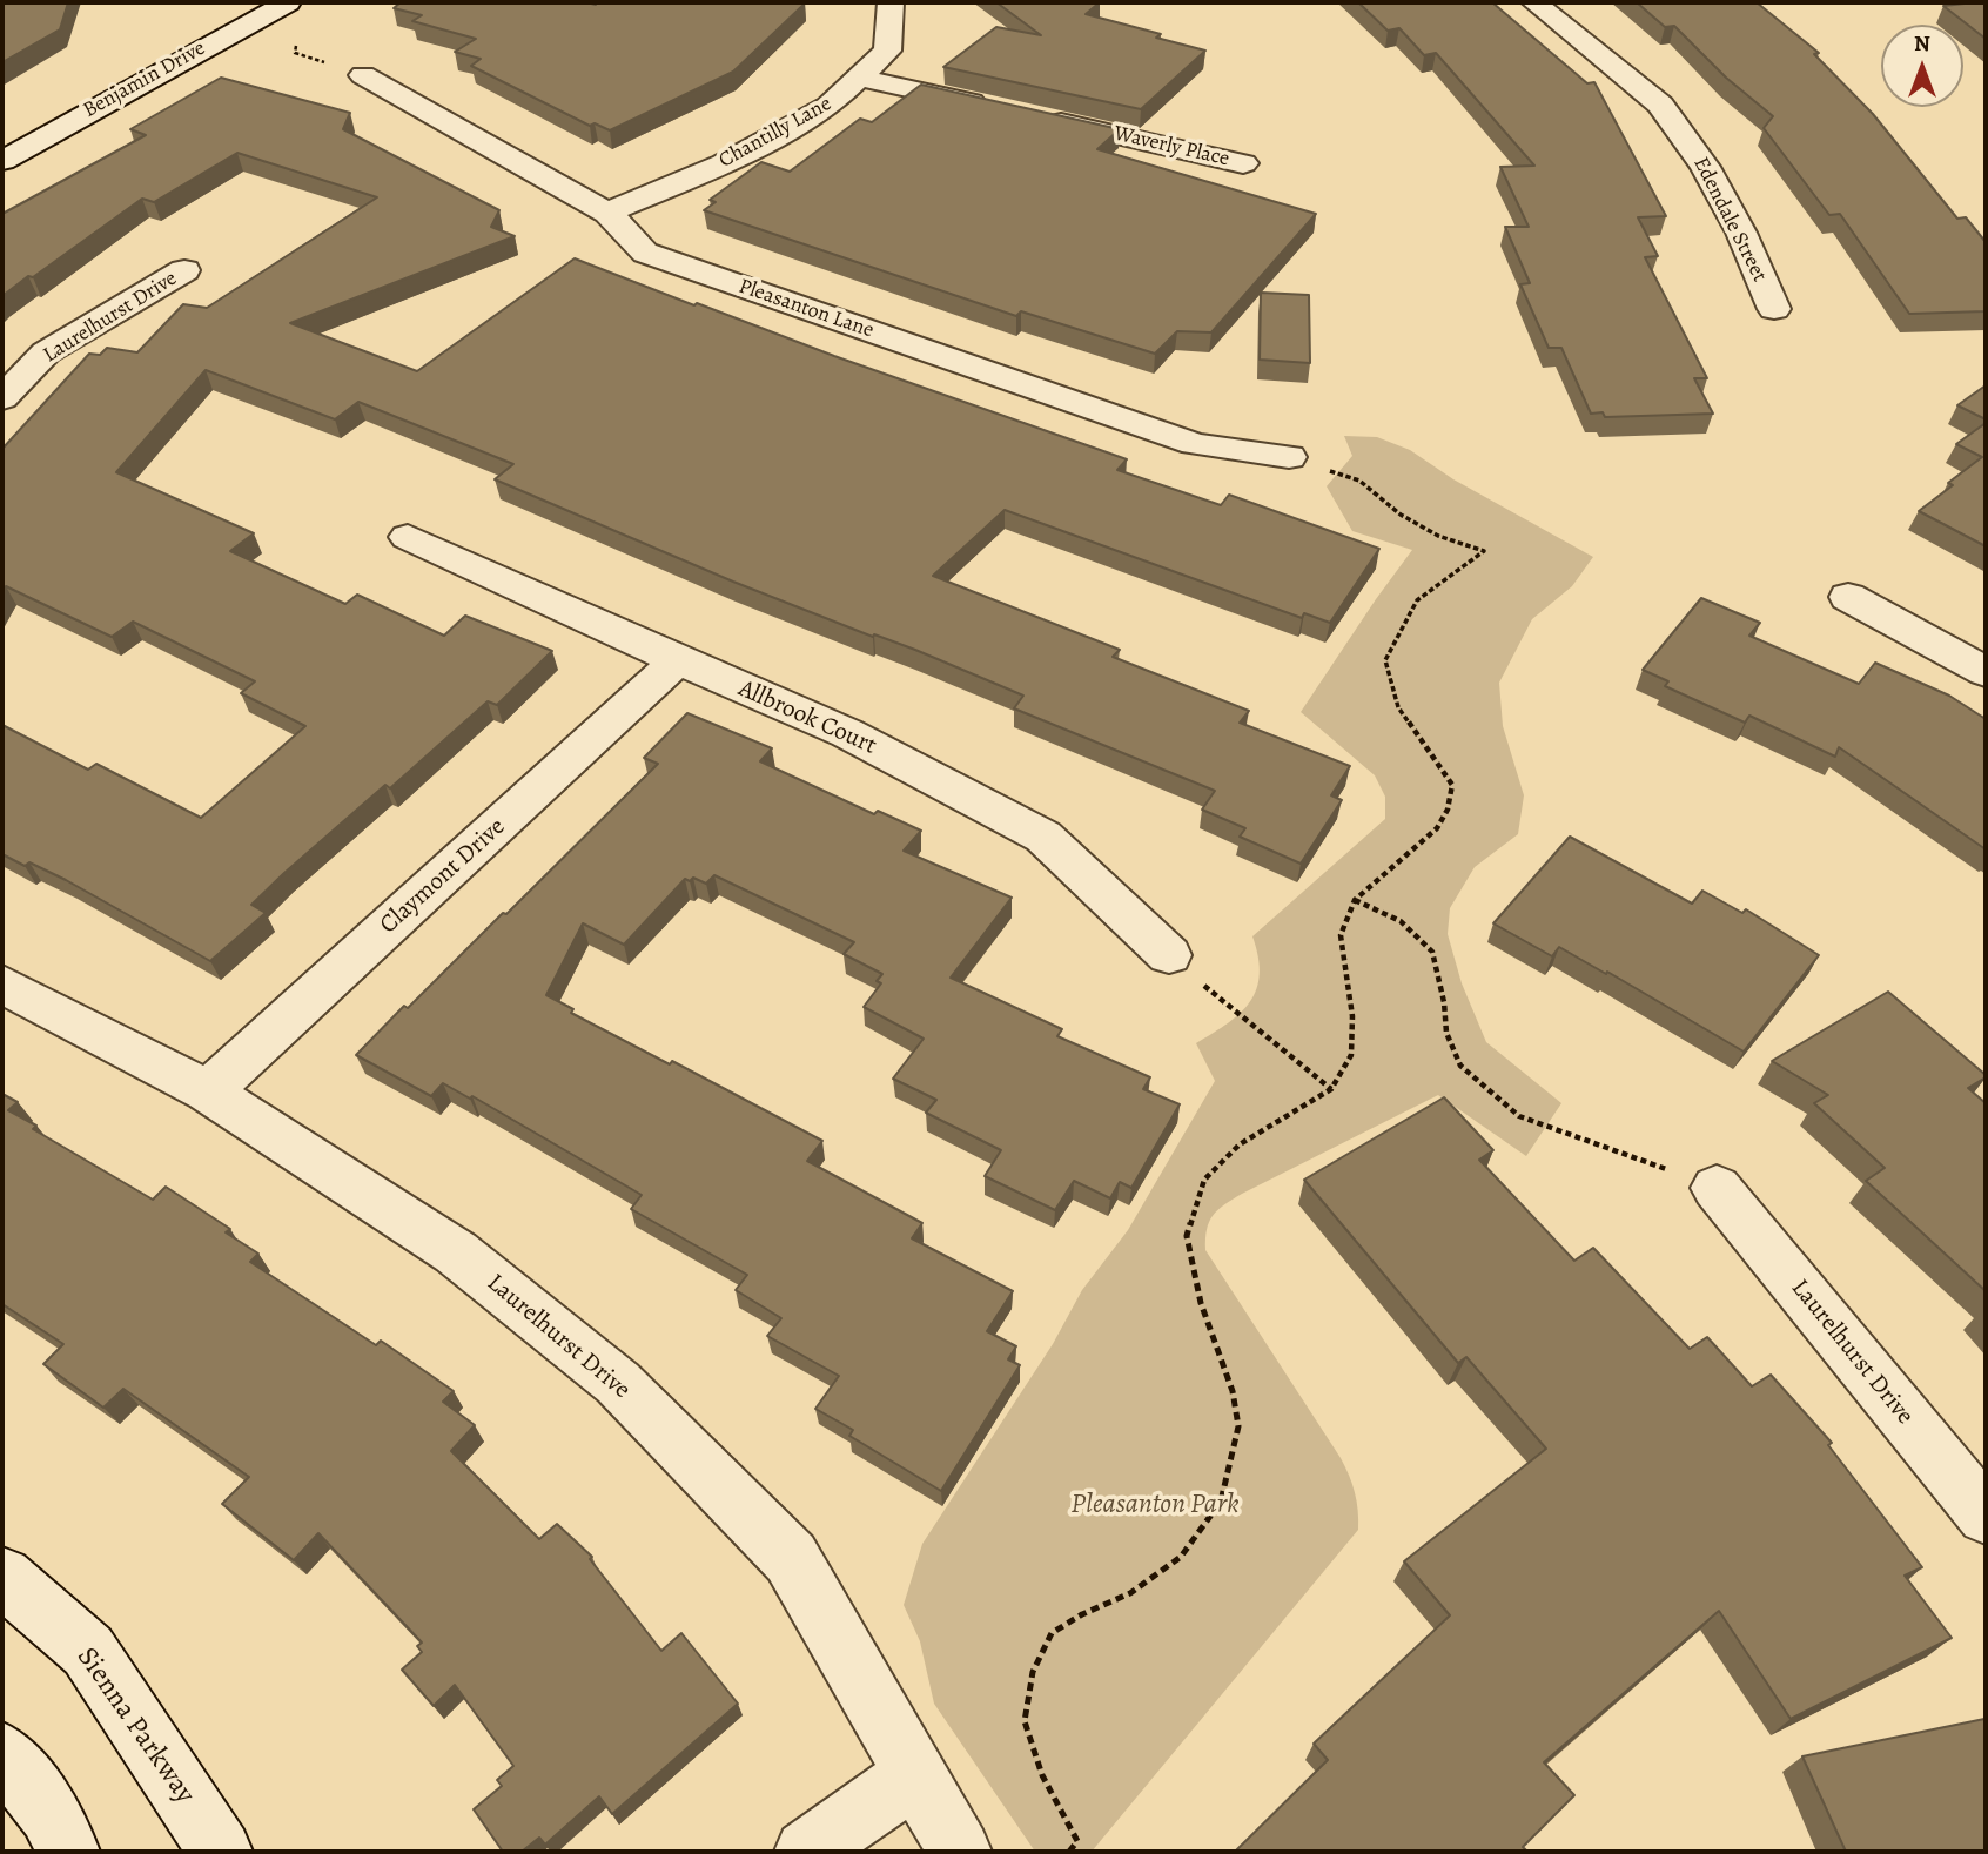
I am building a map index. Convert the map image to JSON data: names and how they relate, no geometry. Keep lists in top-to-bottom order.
{
  "streets": {
    "street": [
      "Benjamin Drive",
      "Chantilly Lane",
      "Waverly Place",
      "Edendale Street",
      "Pleasanton Lane",
      "Laurelhurst Drive",
      "Allbrook Court",
      "Claymont Drive",
      "Sienna Parkway"
    ]
  },
  "crossings": [
    ["Chantilly Lane", "Pleasanton Lane"],
    ["Laurelhurst Drive", "Claymont Drive"],
    ["Allbrook Court", "Claymont Drive"]
  ],
  "parks": ["Pleasanton Park"],
  "north": "top"
}
